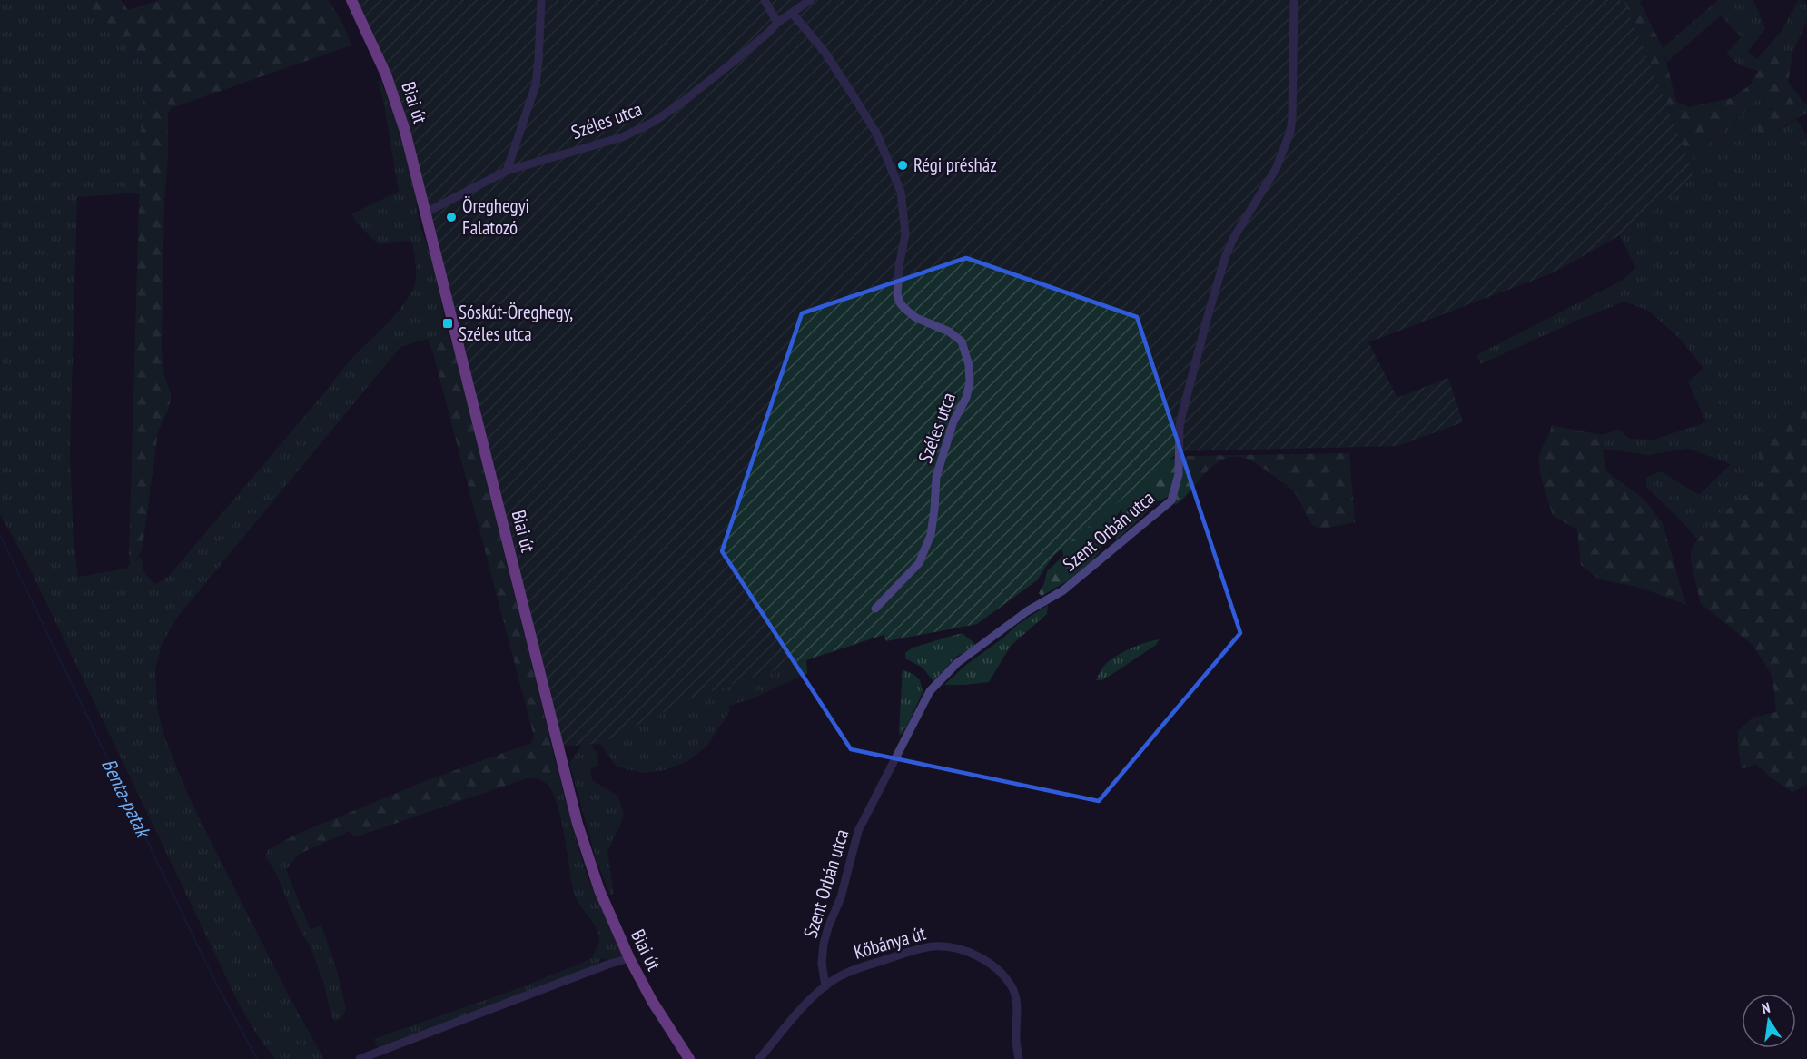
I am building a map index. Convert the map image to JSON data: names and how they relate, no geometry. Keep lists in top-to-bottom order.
{
  "streets": {
    "main road": ["Biai út"],
    "street": ["Széles utca", "Szent Orbán utca", "Kőbánya út"]
  },
  "crossings": [
    ["Biai út", "Széles utca"],
    ["Szent Orbán utca", "Kőbánya út"]
  ],
  "water": ["Benta-patak"],
  "places": {
    "other": ["Régi présház", "Öreghegyi Falatozó"],
    "transit": ["Sóskút-Öreghegy, Széles utca"]
  },
  "north": "top"
}
